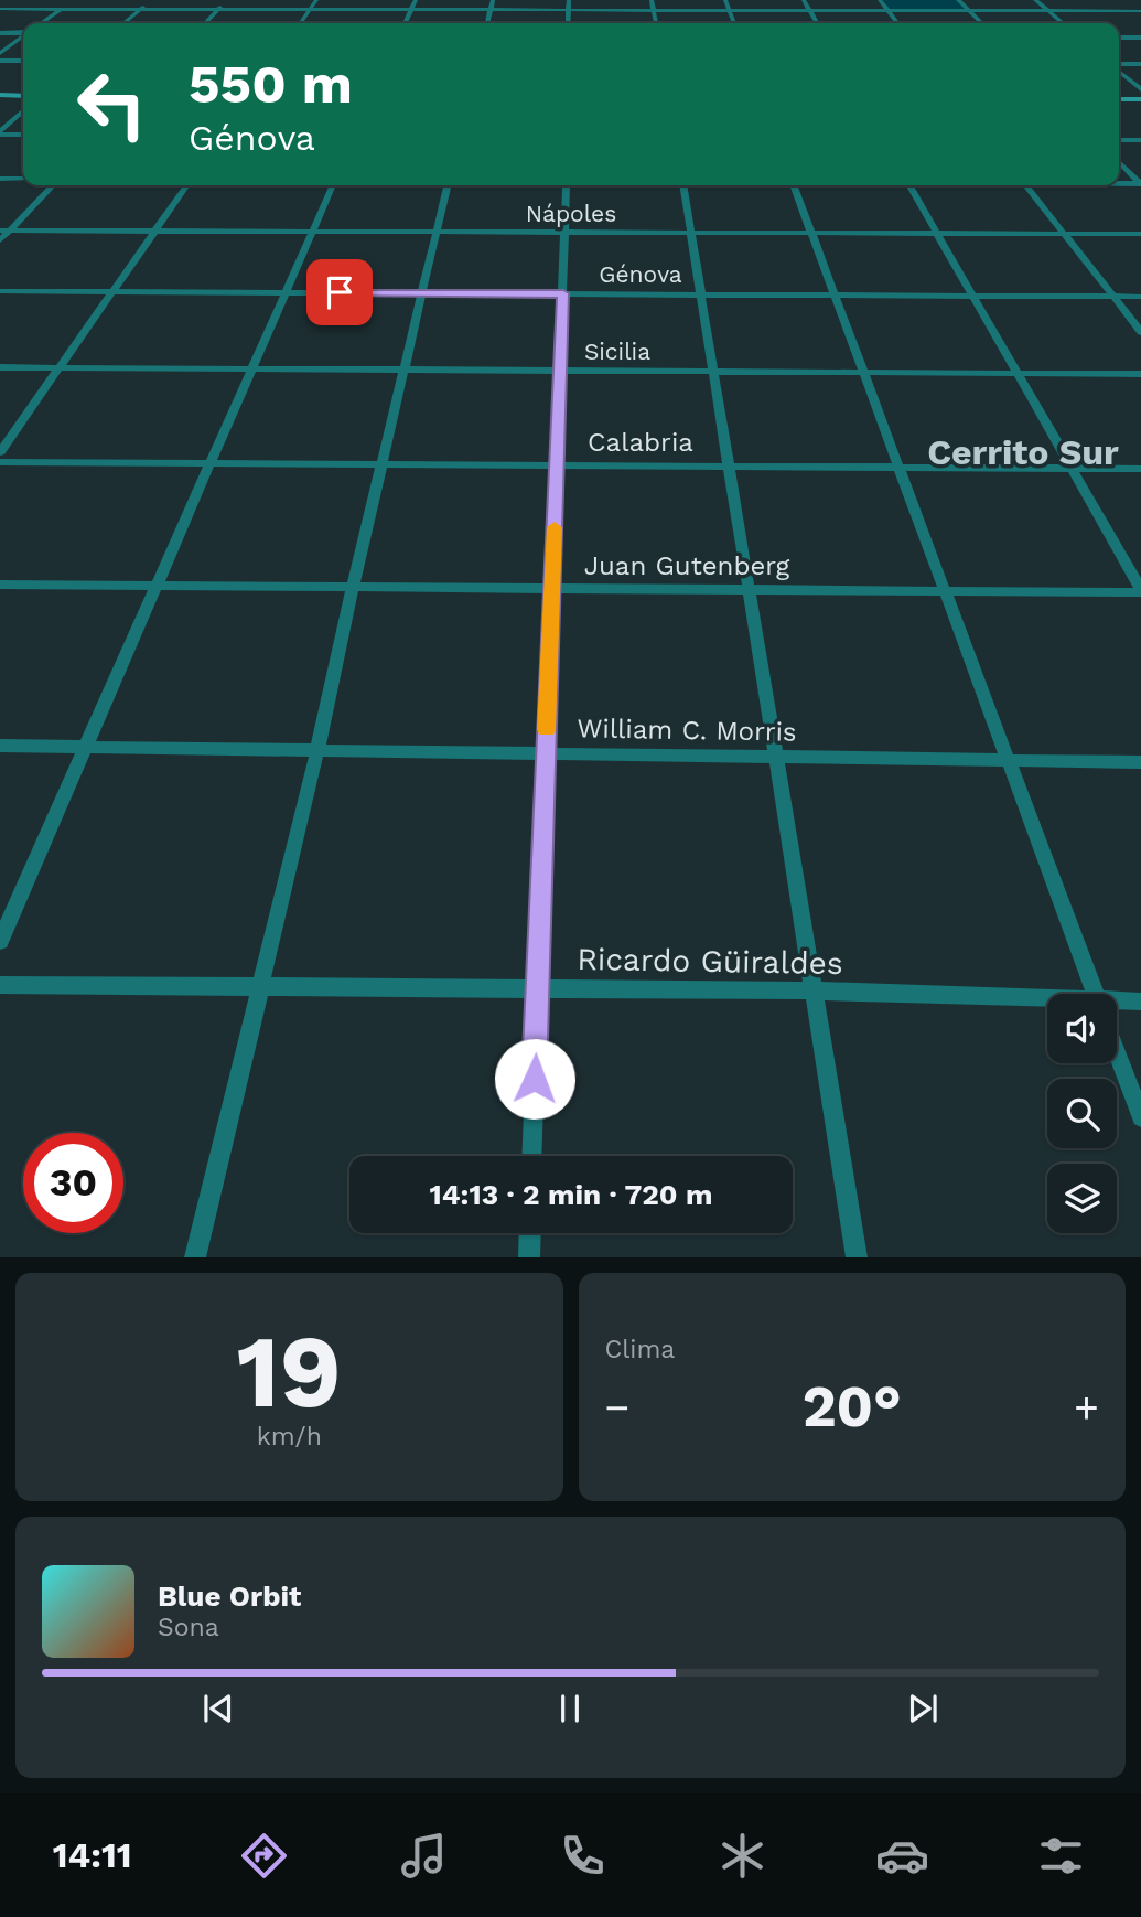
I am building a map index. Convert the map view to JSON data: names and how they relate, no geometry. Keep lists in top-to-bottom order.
{
  "streets": {
    "street": [
      "Nápoles",
      "Génova",
      "Sicilia",
      "Calabria",
      "Juan Gutenberg",
      "William C. Morris",
      "Ricardo Güiraldes"
    ]
  },
  "districts": ["Cerrito Sur"],
  "page": {
    "turn": ["550 m", "Génova"],
    "limit": "30",
    "trip": "14:13 · 2 min · 720 m",
    "tile": [
      ["19", "km/h"],
      "Clima"
    ],
    "heat": ["−", "20°", "+"],
    "song": ["Blue Orbit", "Sona"],
    "tabs": "14:11"
  }
}
